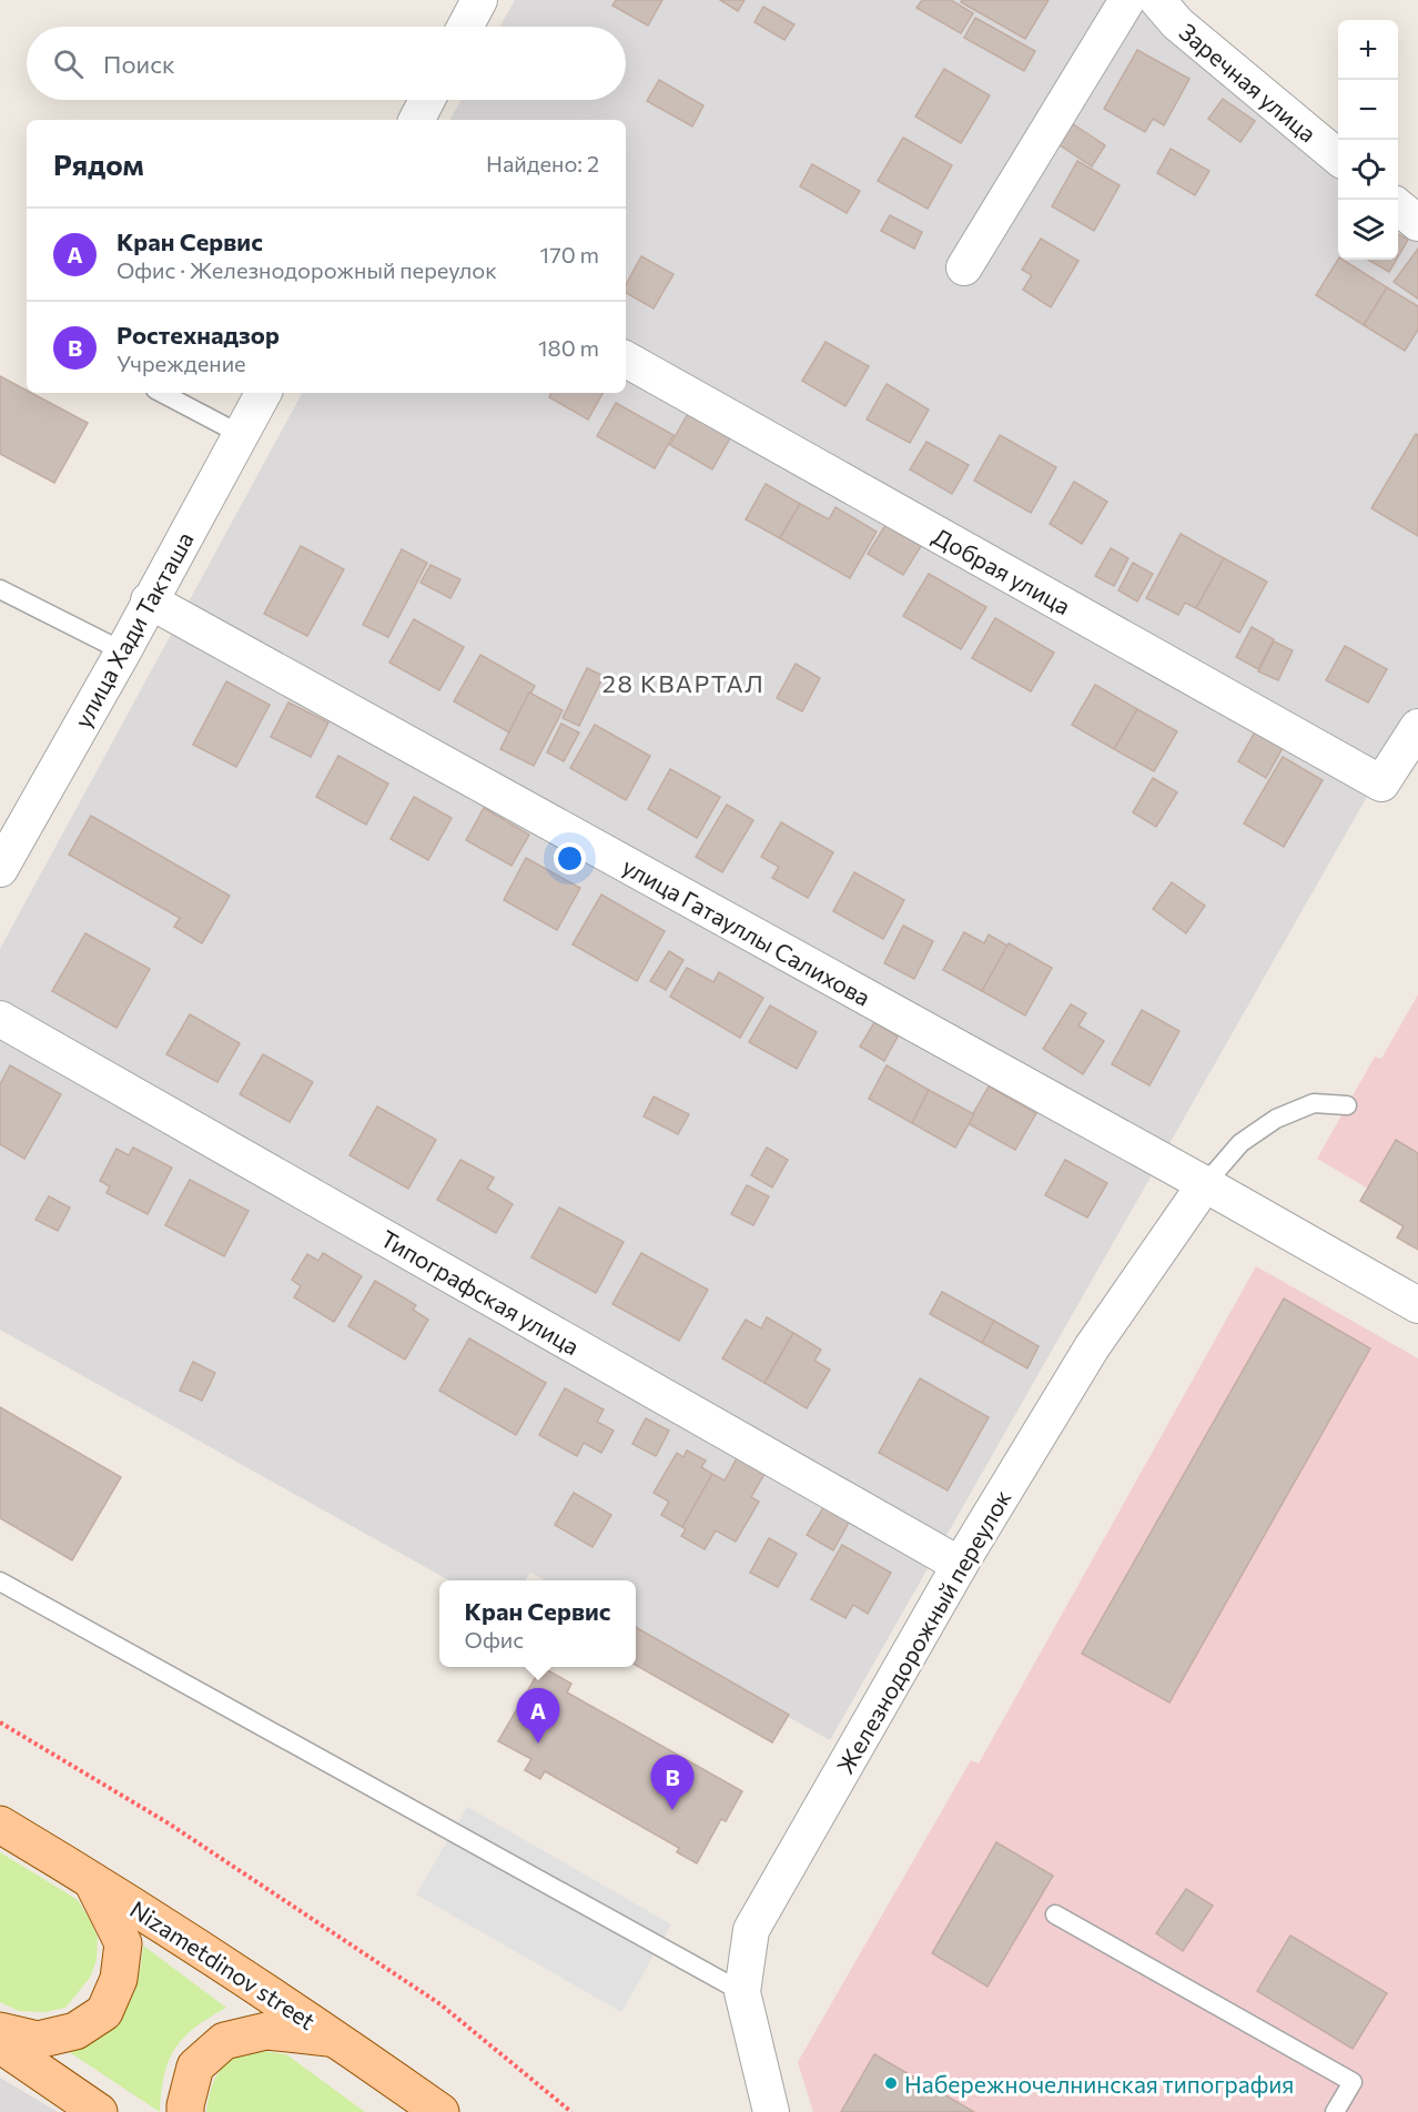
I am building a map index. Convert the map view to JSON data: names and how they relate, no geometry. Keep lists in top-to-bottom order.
{
  "streets": {
    "main road": ["Nizametdinov street"],
    "street": [
      "Заречная улица",
      "Добрая улица",
      "улица Хади Такташа",
      "улица Гатауллы Салихова",
      "Типографская улица",
      "Железнодорожный переулок"
    ]
  },
  "crossings": [
    ["улица Хади Такташа", "улица Гатауллы Салихова"],
    ["улица Гатауллы Салихова", "Железнодорожный переулок"],
    ["Типографская улица", "Железнодорожный переулок"]
  ],
  "districts": ["28 КВАРТАЛ"],
  "places": ["Набережночелнинская типография"],
  "page": {
    "map_buttons": ["+", "−"],
    "search": "Поиск",
    "heading": ["Рядом", "Найдено: 2"],
    "list": [
      {
        "mark": "A",
        "name": "Кран Сервис",
        "note": "Офис · Железнодорожный переулок",
        "value": "170 m"
      },
      {
        "mark": "B",
        "name": "Ростехнадзор",
        "note": "Учреждение",
        "value": "180 m"
      }
    ],
    "popup": ["Кран Сервис", "Офис"],
    "pins": ["A", "B"]
  }
}
